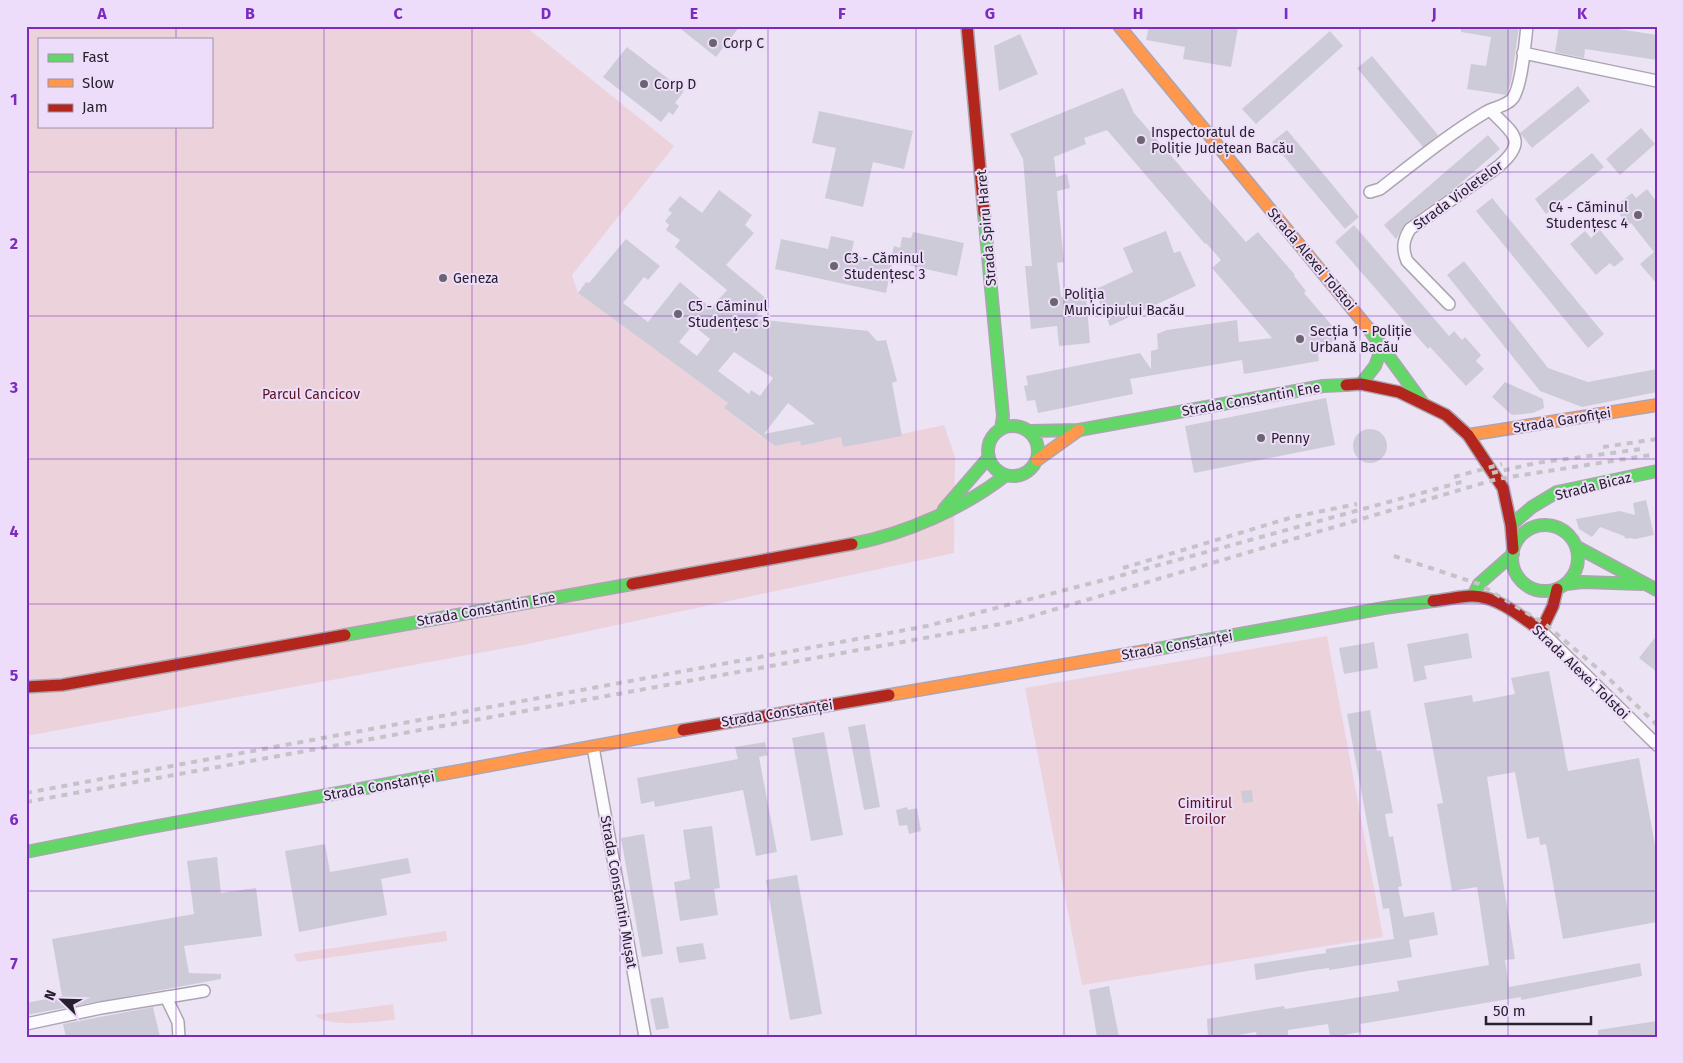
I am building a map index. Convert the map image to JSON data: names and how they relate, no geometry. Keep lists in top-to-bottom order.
{
  "streets": {
    "street": [
      "Strada Violetelor",
      "Strada Spiru Haret",
      "Strada Alexei Tolstoi",
      "Strada Constantin Ene",
      "Strada Garofiței",
      "Strada Bicaz",
      "Strada Constanței",
      "Strada Constantin Mușat"
    ]
  },
  "crossings": [
    ["Strada Spiru Haret", "Strada Constantin Ene"],
    ["Strada Alexei Tolstoi", "Strada Constantin Ene"],
    ["Strada Alexei Tolstoi", "Strada Garofiței"],
    ["Strada Alexei Tolstoi", "Strada Bicaz"],
    ["Strada Alexei Tolstoi", "Strada Constanței"],
    ["Strada Constanței", "Strada Constantin Mușat"]
  ],
  "parks": ["Parcul Cancicov", "Cimitirul Eroilor"],
  "places": [
    "Corp C",
    "Corp D",
    "Inspectoratul de Poliție Județean Bacău",
    "C4 - Căminul Studențesc 4",
    "C3 - Căminul Studențesc 3",
    "Geneza",
    "Poliția Municipiului Bacău",
    "C5 - Căminul Studențesc 5",
    "Secția 1 - Poliție Urbană Bacău",
    "Penny"
  ],
  "legend": ["Fast", "Slow", "Jam"],
  "scale_bar": "50 m",
  "north": "top left",
  "grid": {
    "columns": [
      "A",
      "B",
      "C",
      "D",
      "E",
      "F",
      "G",
      "H",
      "I",
      "J",
      "K"
    ],
    "rows": [
      "1",
      "2",
      "3",
      "4",
      "5",
      "6",
      "7"
    ]
  }
}
